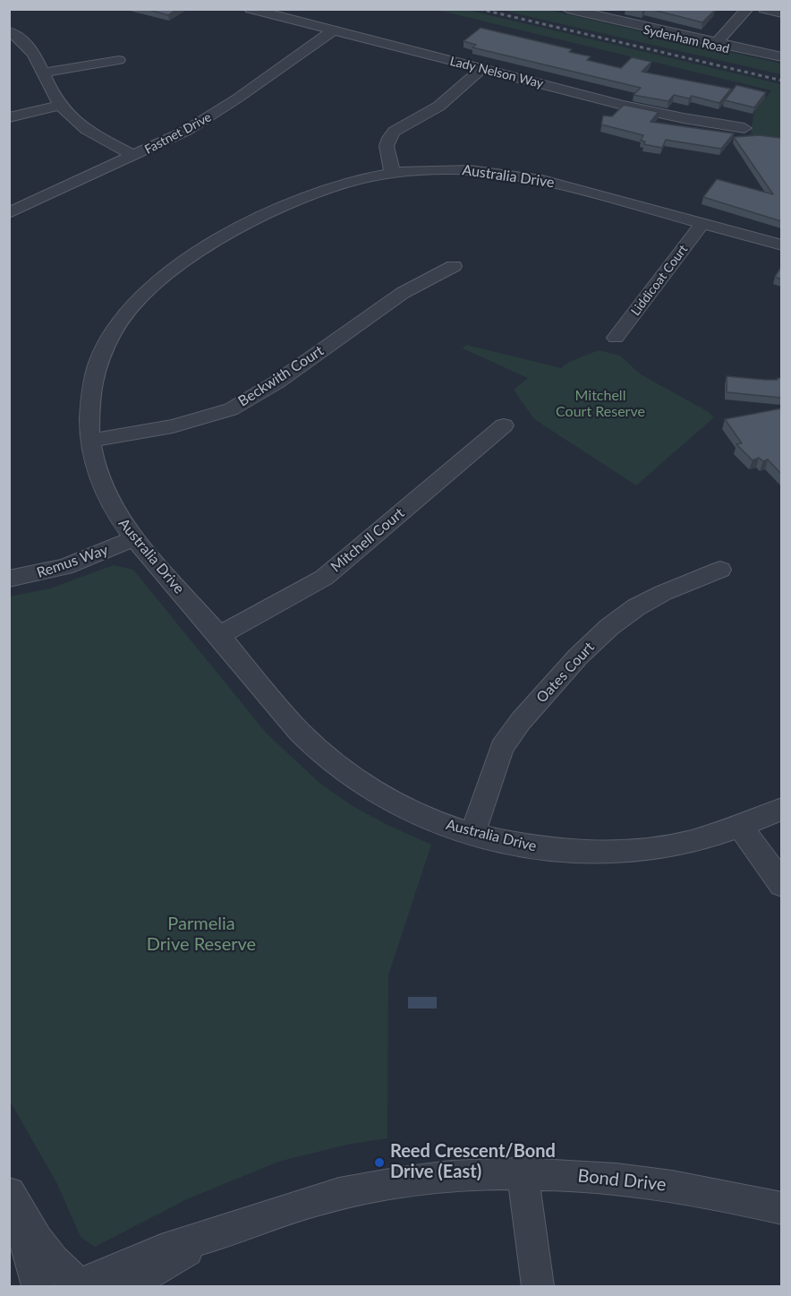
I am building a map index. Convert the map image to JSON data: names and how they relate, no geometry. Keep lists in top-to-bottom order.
{
  "streets": {
    "street": [
      "Sydenham Road",
      "Lady Nelson Way",
      "Fastnet Drive",
      "Australia Drive",
      "Liddicoat Court",
      "Beckwith Court",
      "Mitchell Court",
      "Remus Way",
      "Oates Court",
      "Bond Drive"
    ]
  },
  "crossings": [
    ["Lady Nelson Way", "Fastnet Drive"],
    ["Australia Drive", "Liddicoat Court"],
    ["Australia Drive", "Beckwith Court"],
    ["Australia Drive", "Mitchell Court"],
    ["Australia Drive", "Remus Way"],
    ["Australia Drive", "Oates Court"]
  ],
  "parks": ["Mitchell Court Reserve", "Parmelia Drive Reserve"],
  "places": ["Reed Crescent/Bond Drive (East)"]
}
